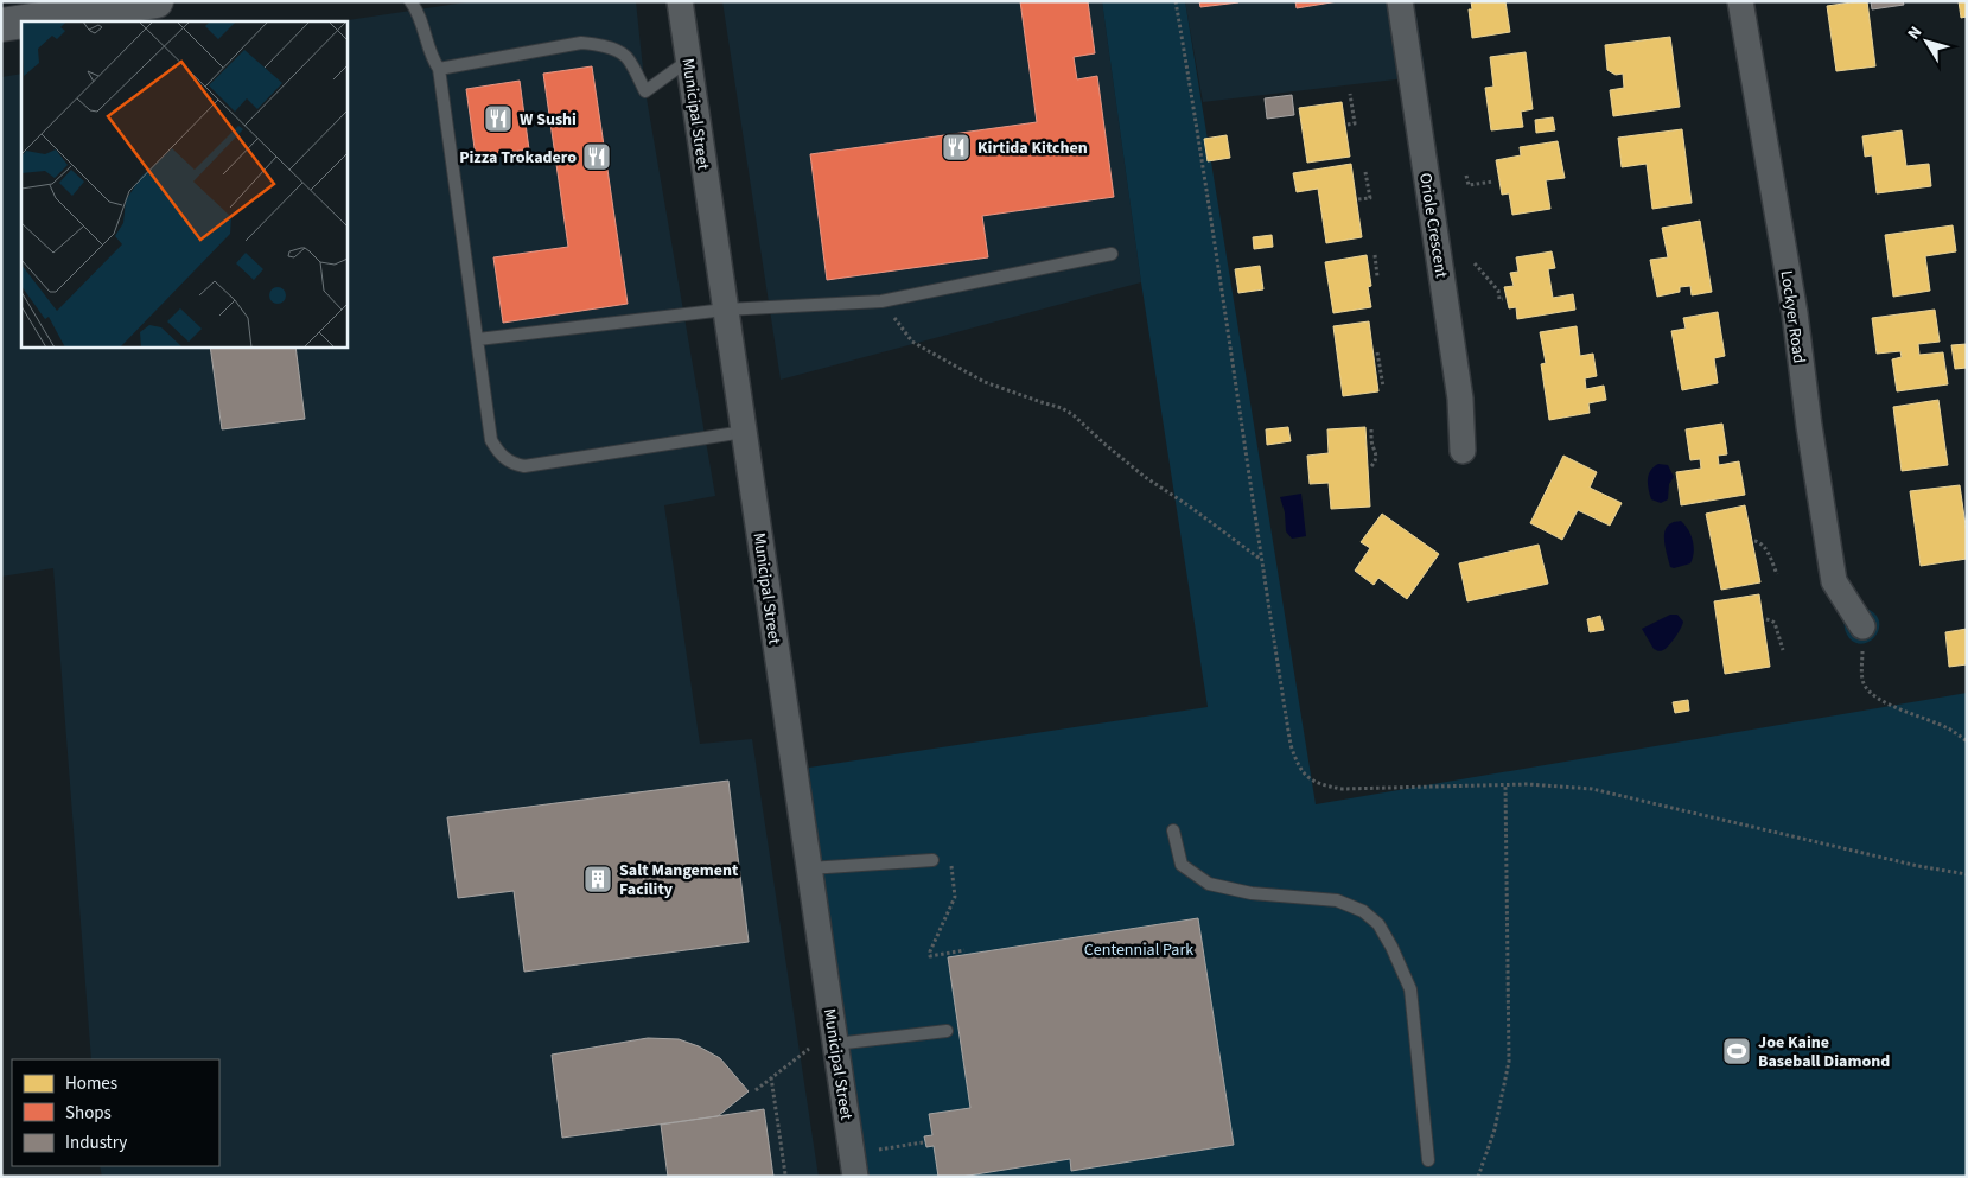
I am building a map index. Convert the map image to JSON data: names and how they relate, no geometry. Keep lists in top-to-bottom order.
{
  "streets": {
    "street": ["Municipal Street", "Oriole Crescent", "Lockyer Road"]
  },
  "parks": ["Centennial Park"],
  "places": {
    "restaurant": ["W Sushi", "Kirtida Kitchen", "Pizza Trokadero"],
    "building": ["Salt Mangement Facility"],
    "sports": ["Joe Kaine Baseball Diamond"]
  },
  "legend": ["Homes", "Shops", "Industry"],
  "north": "top left"
}
